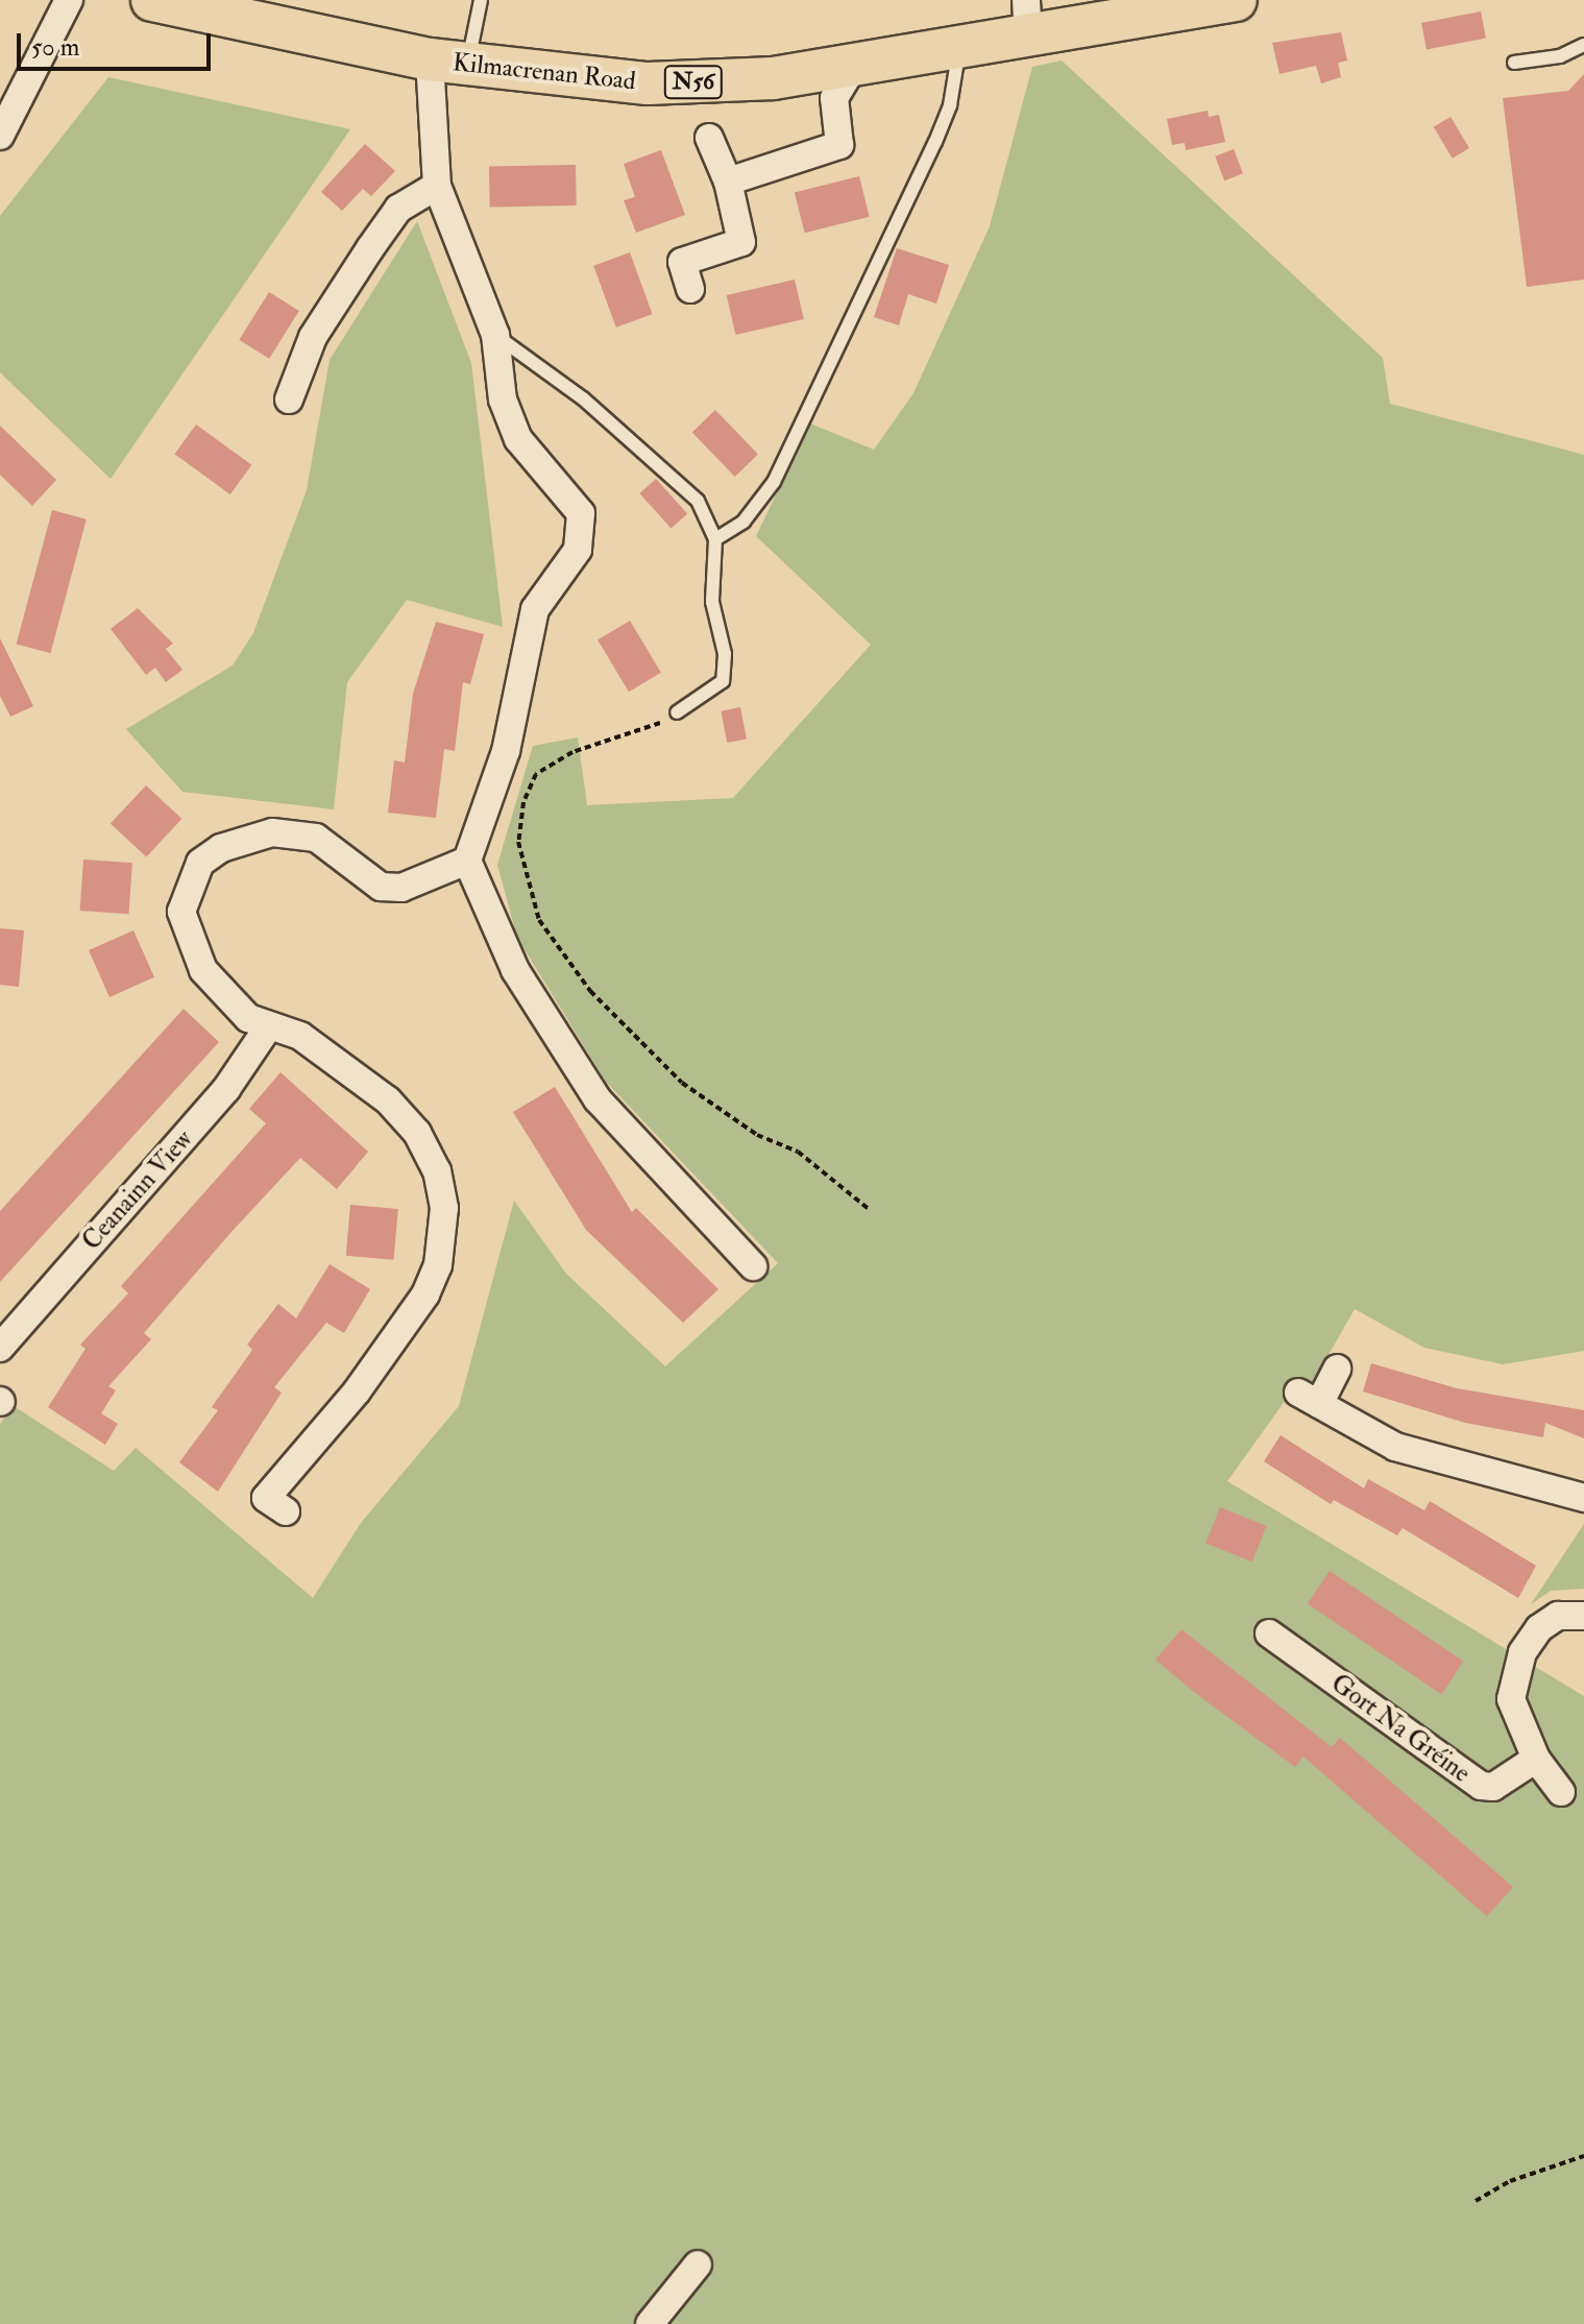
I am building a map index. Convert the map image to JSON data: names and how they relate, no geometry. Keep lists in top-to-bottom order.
{
  "streets": {
    "main road": ["Kilmacrenan Road", "N56"],
    "street": ["Ceanainn View", "Gort Na Gréine"]
  },
  "scale_bar": "50 m"
}
